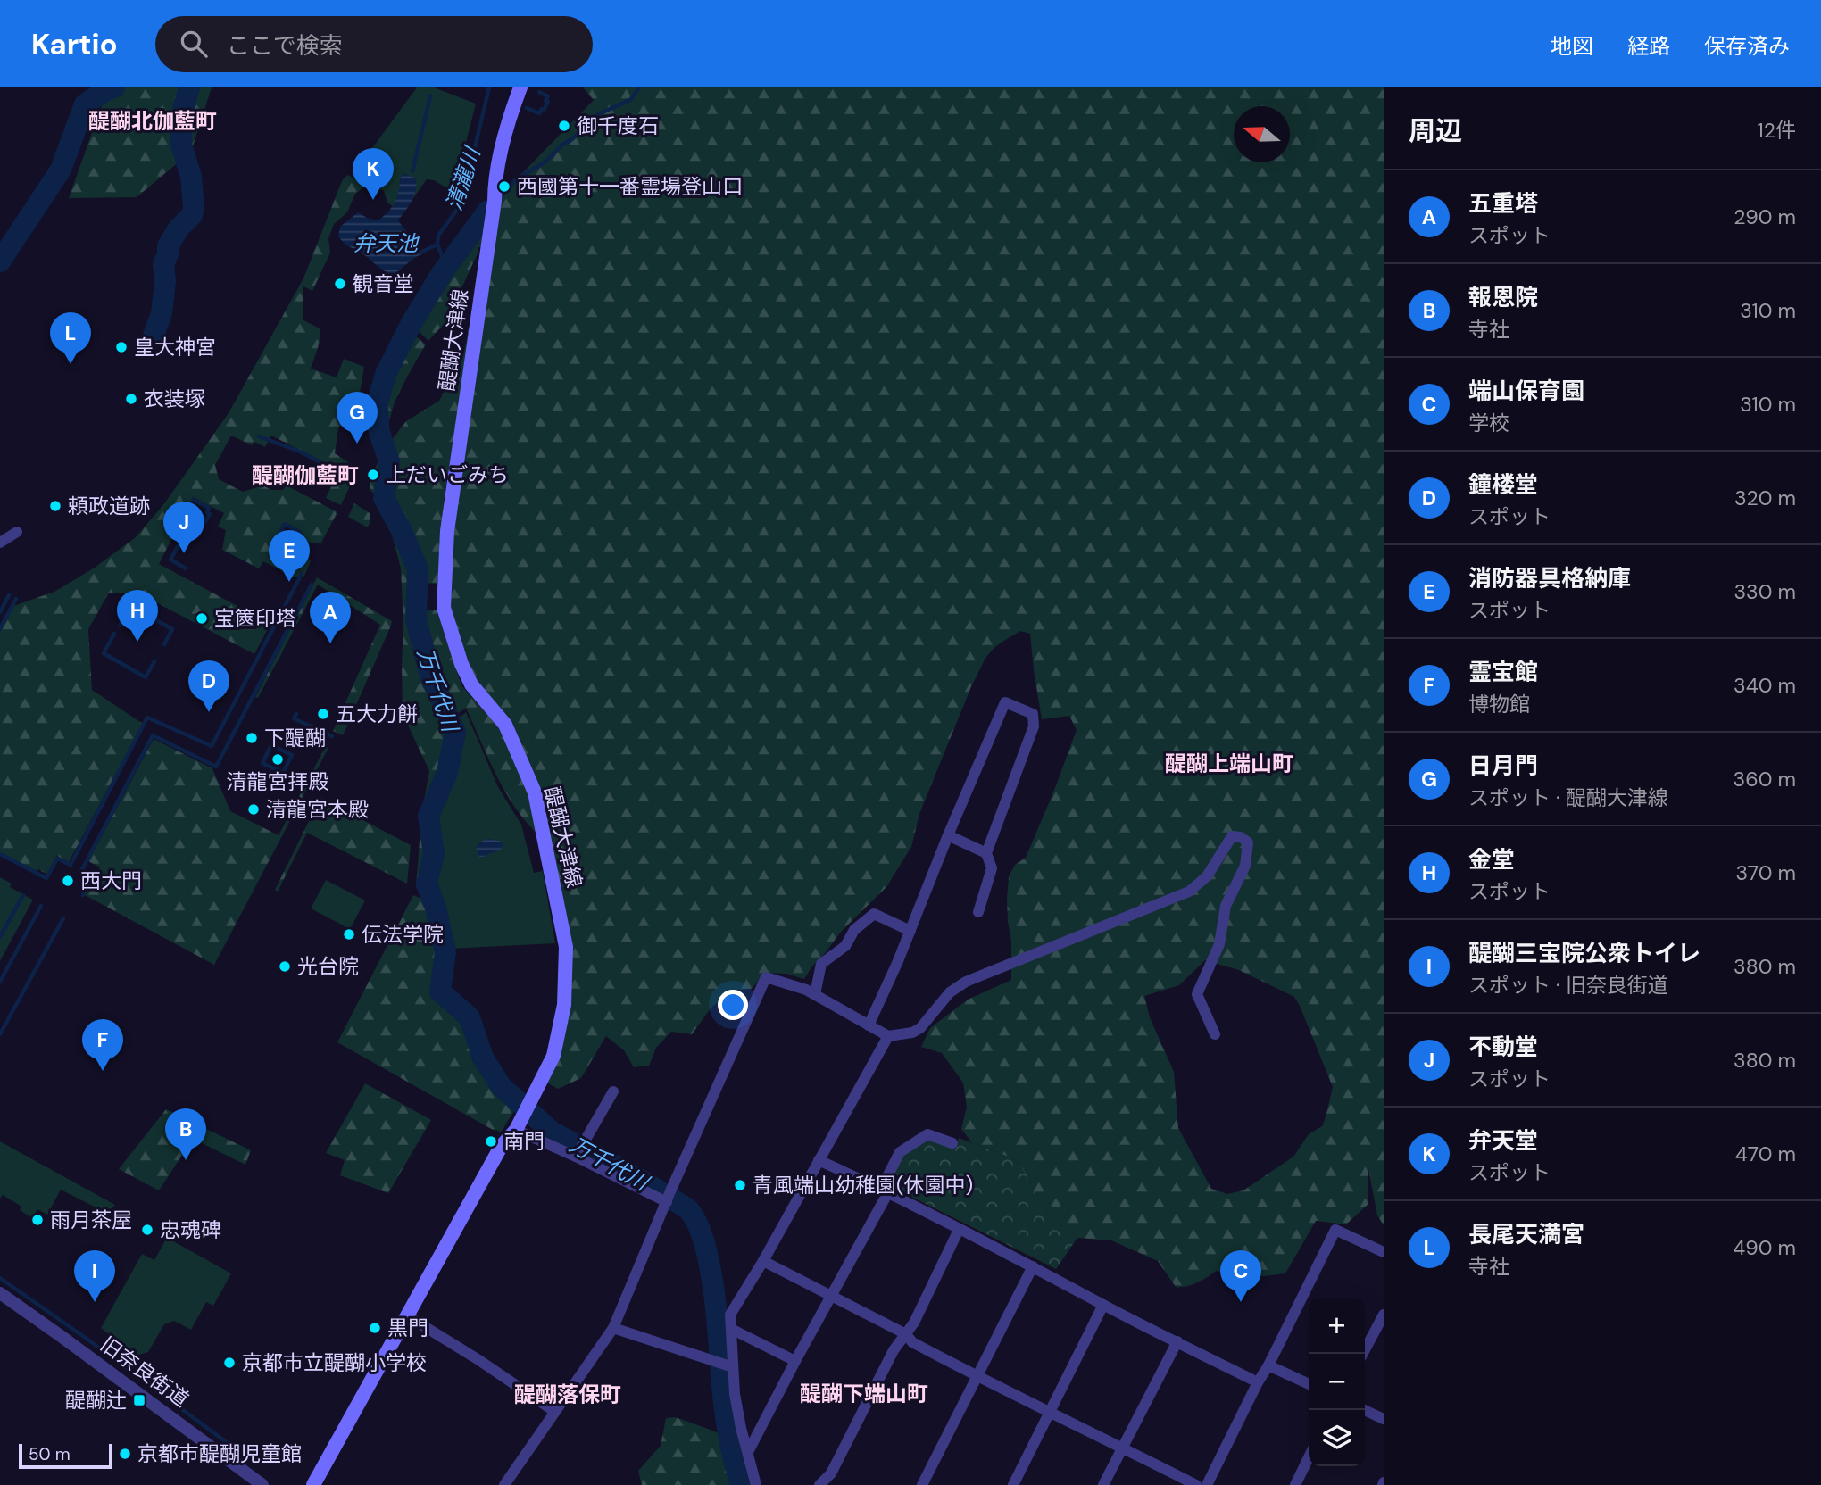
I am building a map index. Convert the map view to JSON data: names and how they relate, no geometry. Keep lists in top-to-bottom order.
{
  "streets": {
    "main road": ["醍醐大津線"],
    "street": ["旧奈良街道"]
  },
  "districts": [
    "醍醐北伽藍町",
    "醍醐伽藍町",
    "醍醐上端山町",
    "醍醐下端山町",
    "醍醐落保町"
  ],
  "water": ["清瀧川", "弁天池", "万千代川"],
  "places": {
    "other": [
      "御千度石",
      "西國第十一番霊場登山口",
      "観音堂",
      "皇大神宮",
      "衣装塚",
      "上だいごみち",
      "頼政道跡",
      "宝篋印塔",
      "五大力餅",
      "下醍醐",
      "清龍宮拝殿",
      "清龍宮本殿",
      "西大門",
      "伝法学院",
      "光台院",
      "南門",
      "青風端山幼稚園(休園中)",
      "雨月茶屋",
      "忠魂碑",
      "黒門",
      "京都市立醍醐小学校",
      "京都市醍醐児童館"
    ],
    "transit": ["醍醐辻"]
  },
  "scale_bar": "50 m",
  "north": "left",
  "page": {
    "header": "Kartio",
    "search": "ここで検索",
    "nav": ["地図", "経路", "保存済み"],
    "heading": ["周辺", "12件"],
    "pins": [
      "K",
      "L",
      "G",
      "J",
      "E",
      "H",
      "A",
      "D",
      "F",
      "B",
      "C",
      "I"
    ],
    "list": [
      {
        "mark": "A",
        "name": "五重塔",
        "note": "スポット",
        "value": "290 m"
      },
      {
        "mark": "B",
        "name": "報恩院",
        "note": "寺社",
        "value": "310 m"
      },
      {
        "mark": "C",
        "name": "端山保育園",
        "note": "学校",
        "value": "310 m"
      },
      {
        "mark": "D",
        "name": "鐘楼堂",
        "note": "スポット",
        "value": "320 m"
      },
      {
        "mark": "E",
        "name": "消防器具格納庫",
        "note": "スポット",
        "value": "330 m"
      },
      {
        "mark": "F",
        "name": "霊宝館",
        "note": "博物館",
        "value": "340 m"
      },
      {
        "mark": "G",
        "name": "日月門",
        "note": "スポット · 醍醐大津線",
        "value": "360 m"
      },
      {
        "mark": "H",
        "name": "金堂",
        "note": "スポット",
        "value": "370 m"
      },
      {
        "mark": "I",
        "name": "醍醐三宝院公衆トイレ",
        "note": "スポット · 旧奈良街道",
        "value": "380 m"
      },
      {
        "mark": "J",
        "name": "不動堂",
        "note": "スポット",
        "value": "380 m"
      },
      {
        "mark": "K",
        "name": "弁天堂",
        "note": "スポット",
        "value": "470 m"
      },
      {
        "mark": "L",
        "name": "長尾天満宮",
        "note": "寺社",
        "value": "490 m"
      }
    ],
    "map_buttons": ["+", "−"],
    "scale": "50 m"
  }
}
